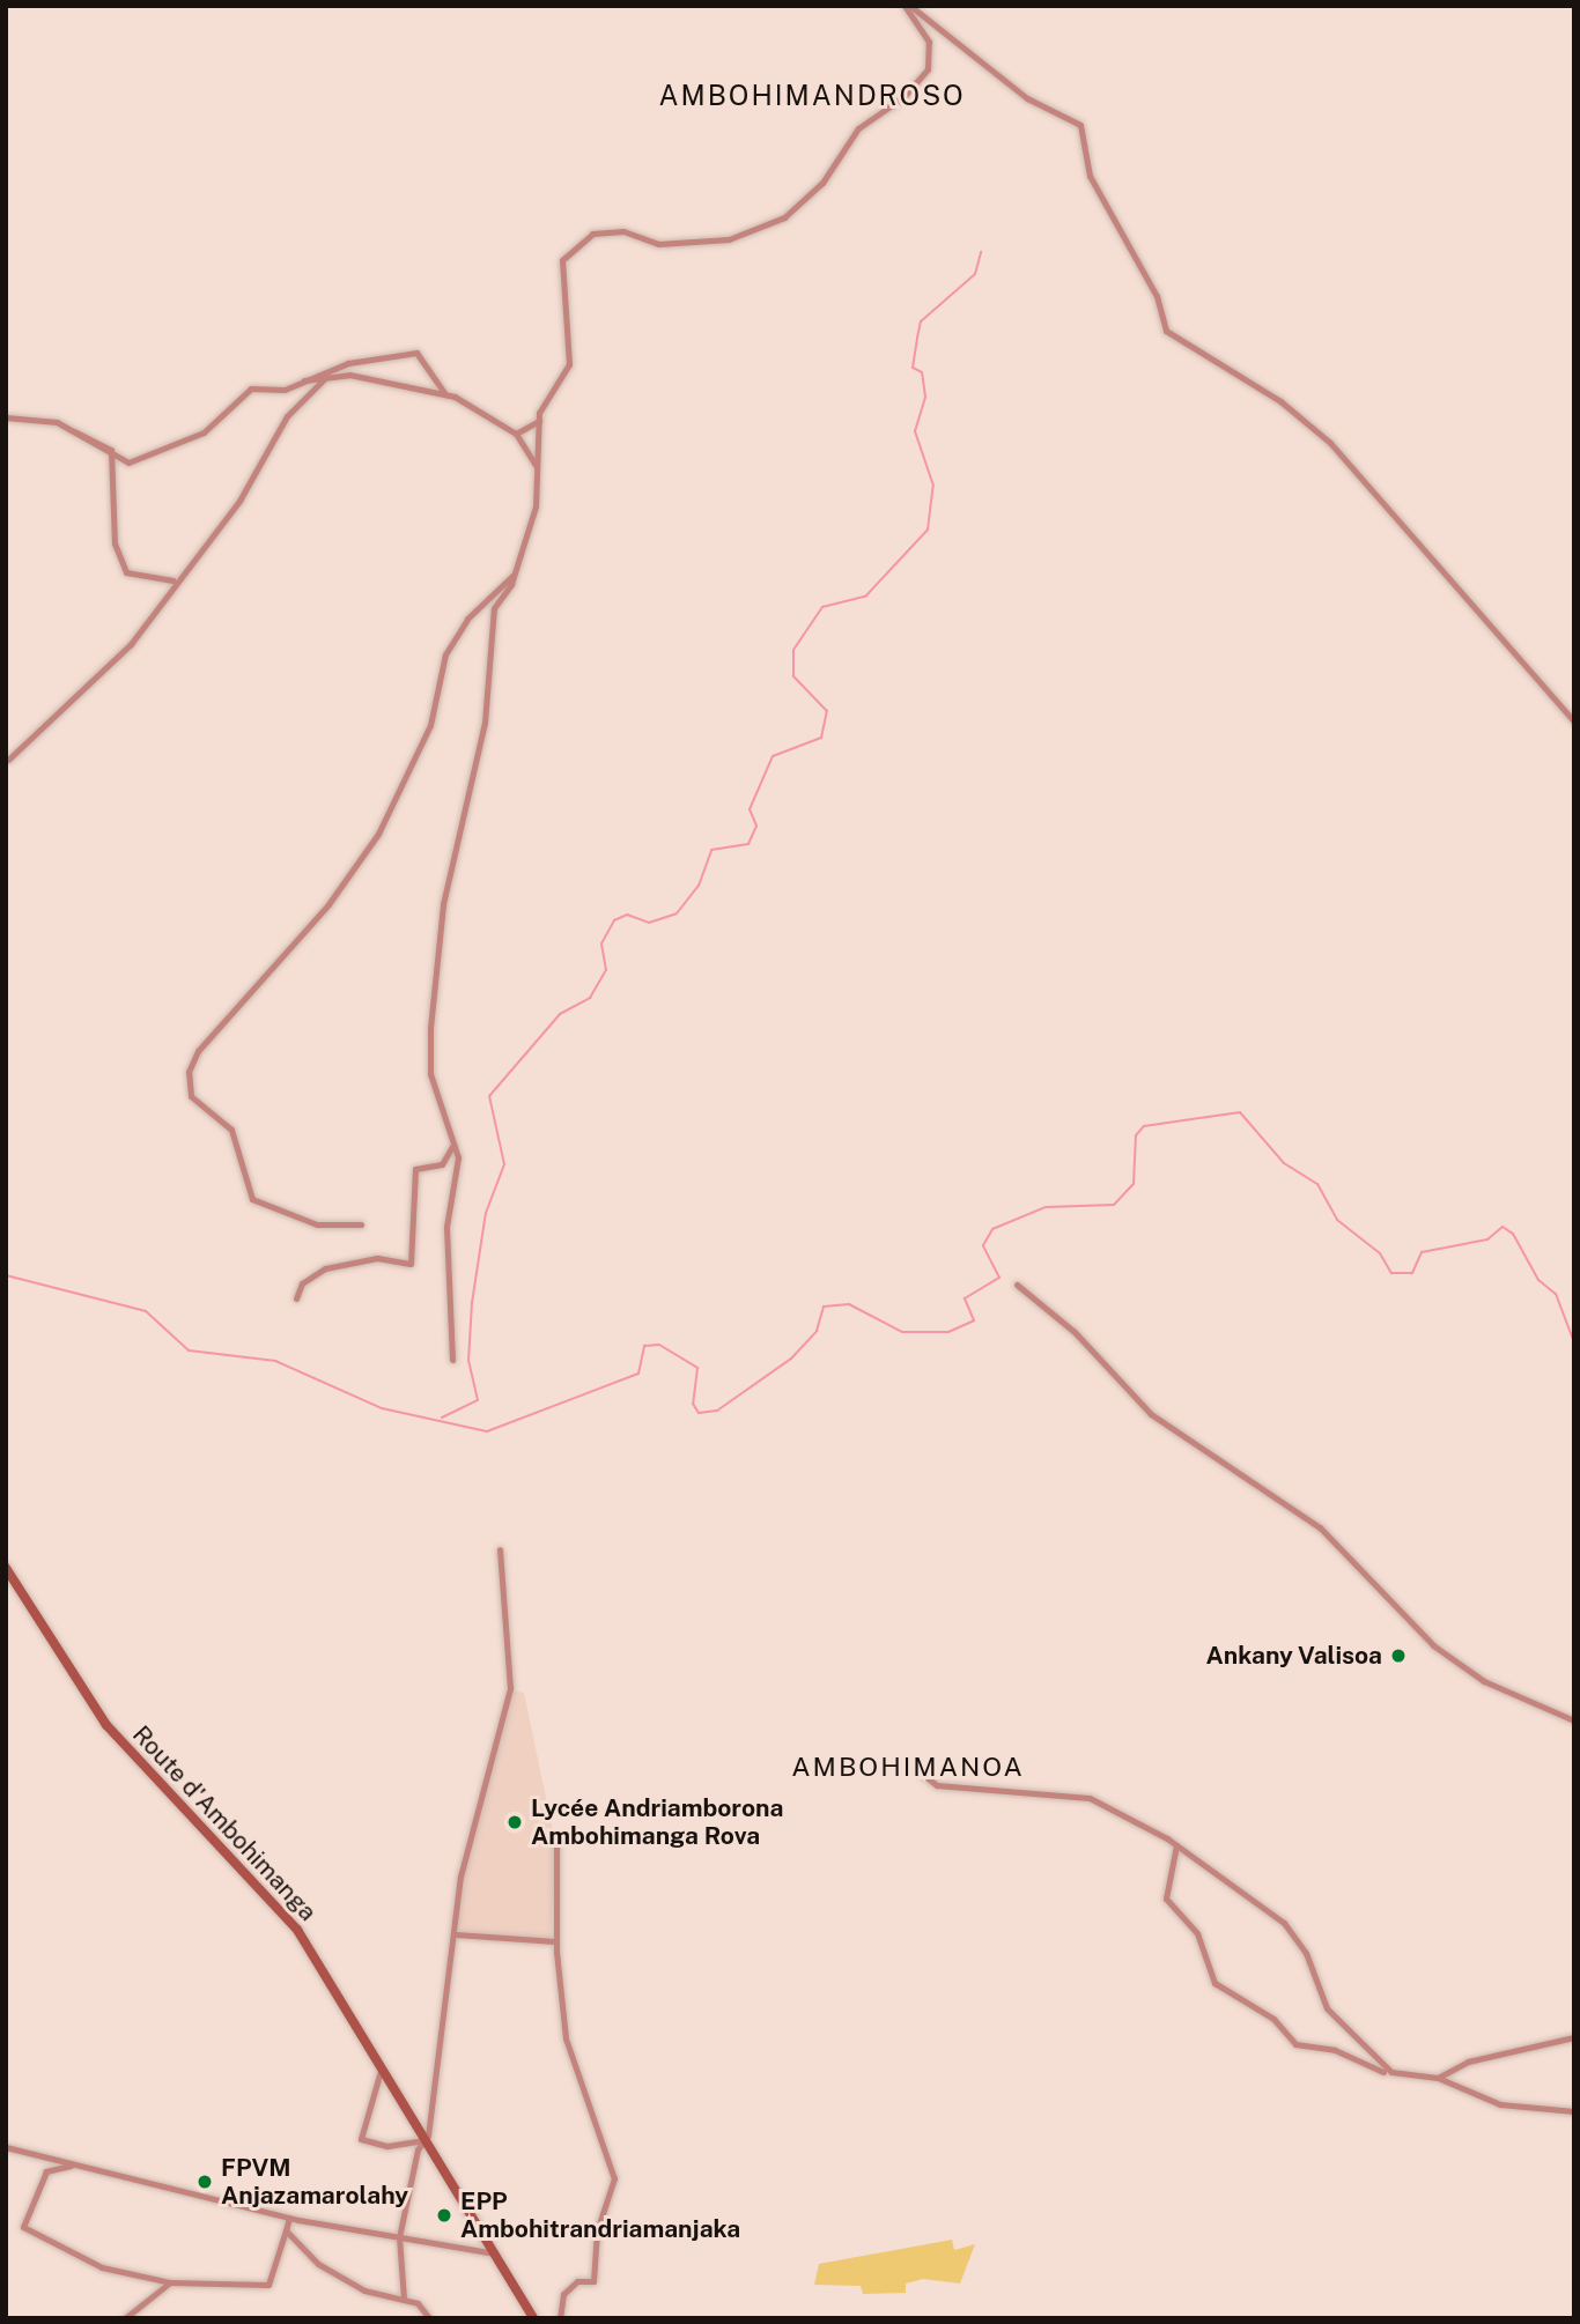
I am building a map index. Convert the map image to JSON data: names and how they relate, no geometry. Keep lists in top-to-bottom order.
{
  "streets": {
    "street": ["Route d'Ambohimanga"]
  },
  "districts": ["AMBOHIMANDROSO", "AMBOHIMANOA"],
  "places": [
    "Ankany Valisoa",
    "Lycée Andriamborona Ambohimanga Rova",
    "FPVM Anjazamarolahy",
    "EPP Ambohitrandriamanjaka"
  ]
}
